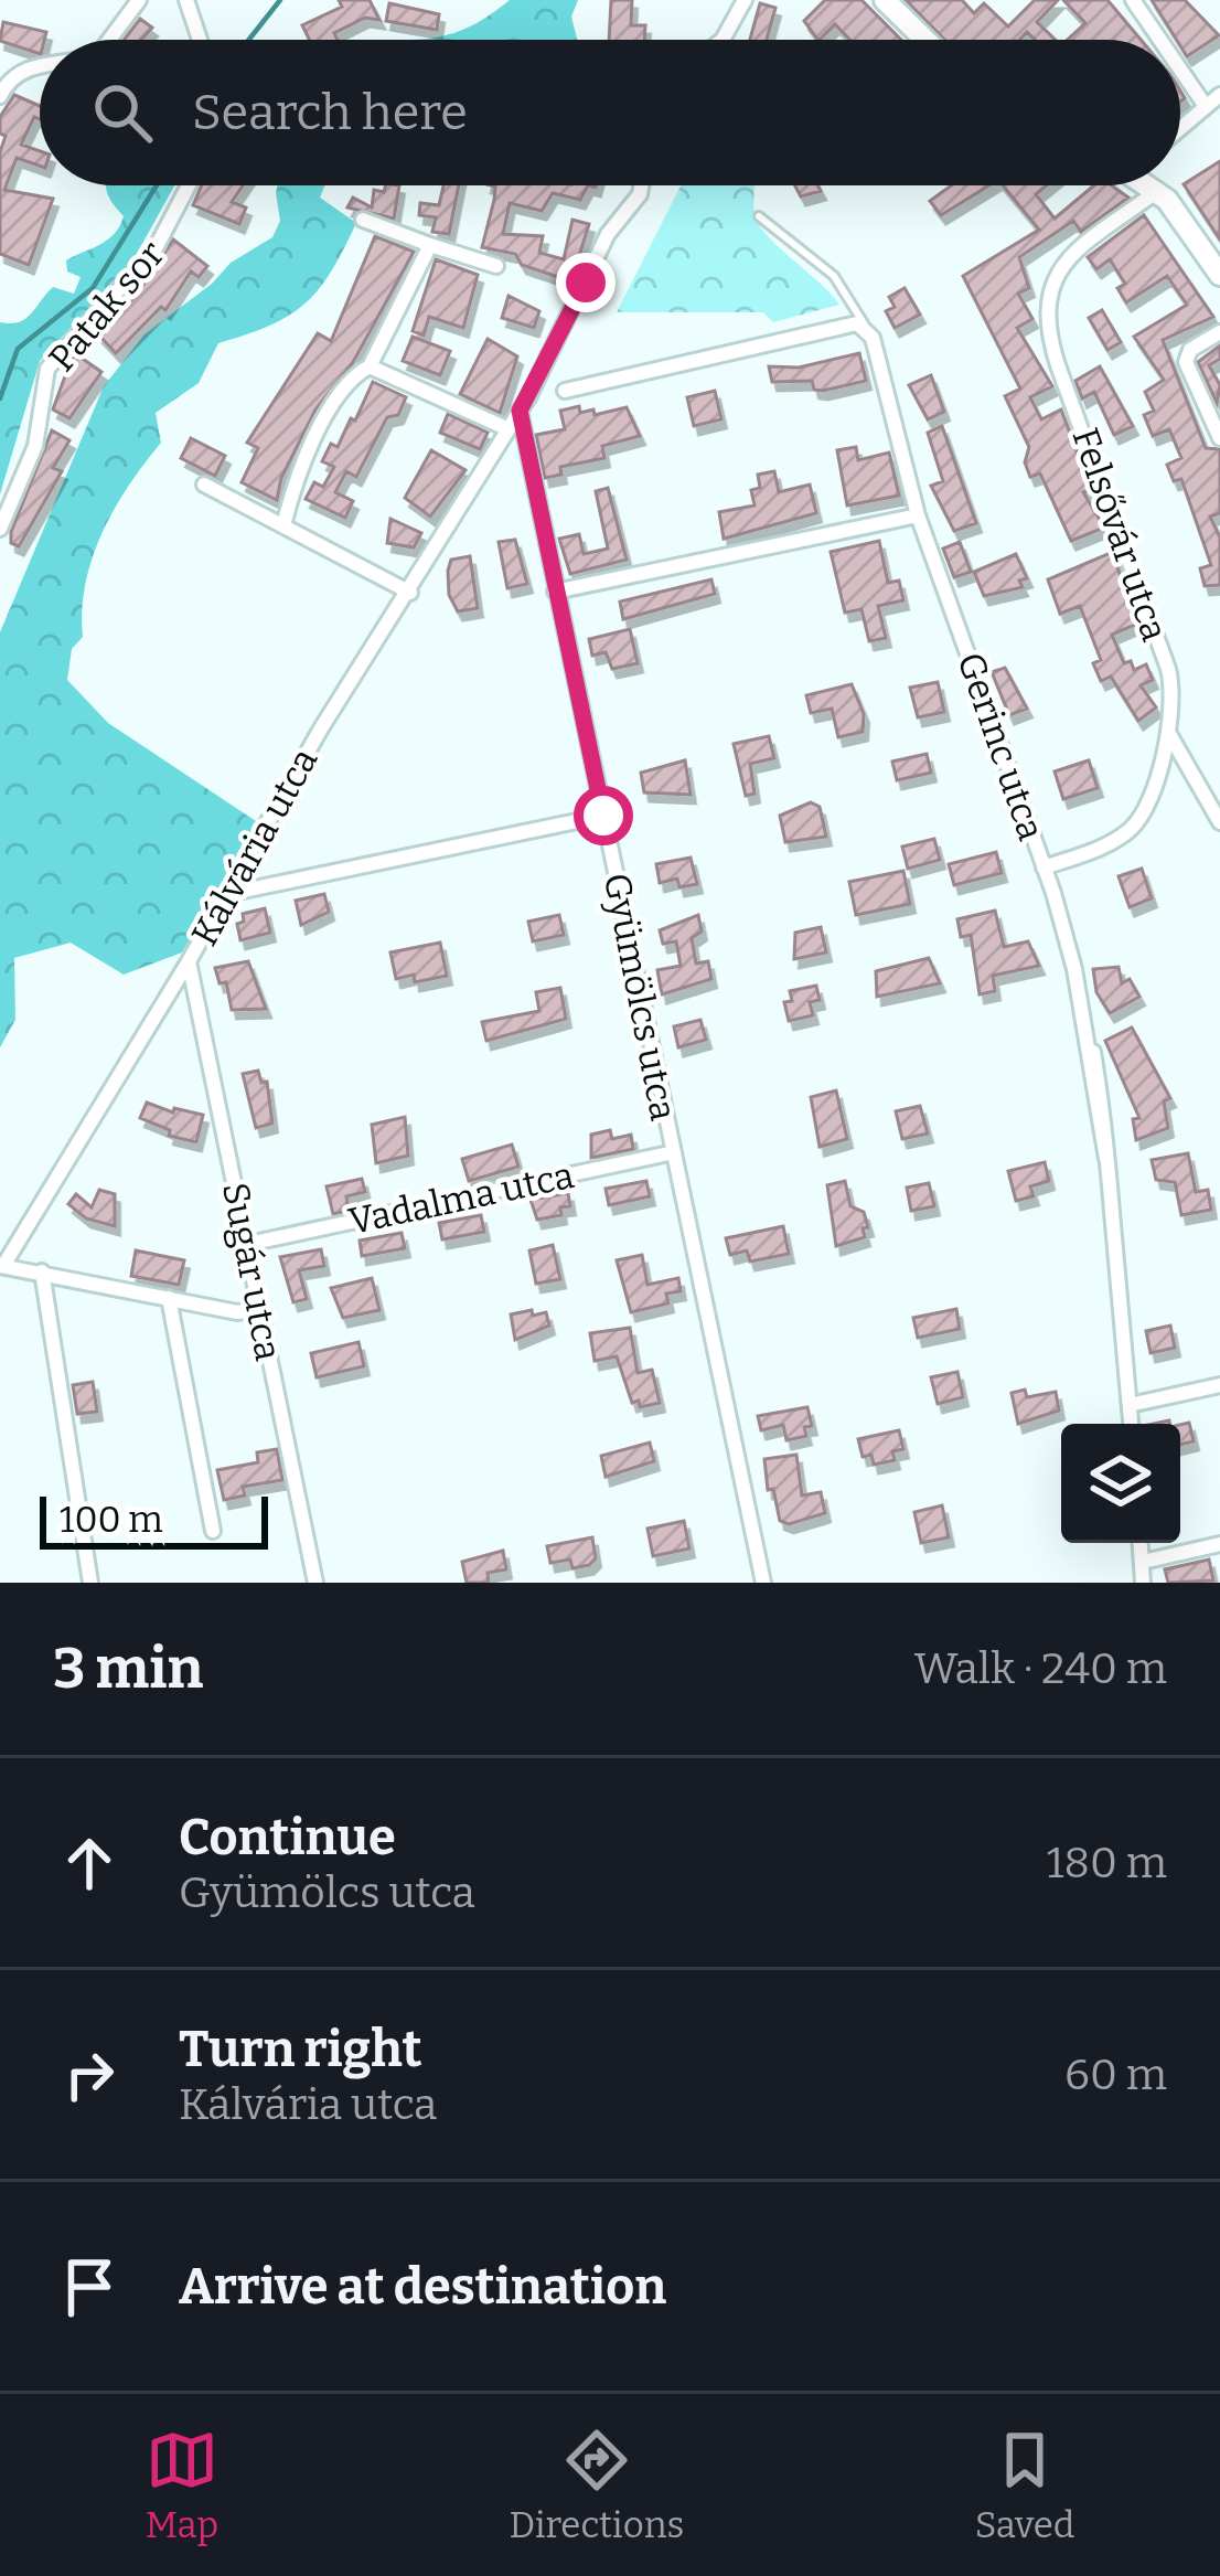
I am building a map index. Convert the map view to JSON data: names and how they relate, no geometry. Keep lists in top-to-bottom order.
{
  "streets": {
    "street": [
      "Patak sor",
      "Felsővár utca",
      "Gerinc utca",
      "Kálvária utca",
      "Gyümölcs utca",
      "Vadalma utca",
      "Sugár utca"
    ]
  },
  "crossings": [
    ["Felsővár utca", "Gerinc utca"],
    ["Kálvária utca", "Gyümölcs utca"],
    ["Kálvária utca", "Sugár utca"],
    ["Gyümölcs utca", "Vadalma utca"],
    ["Vadalma utca", "Sugár utca"]
  ],
  "scale_bar": "100 m",
  "page": {
    "search": "Search here",
    "scale": "100 m",
    "heading": ["3 min", "Walk · 240 m"],
    "list": [
      ["Continue", "Gyümölcs utca", "180 m"],
      ["Turn right", "Kálvária utca", "60 m"],
      "Arrive at destination"
    ],
    "nav": ["Map", "Directions", "Saved"]
  }
}
